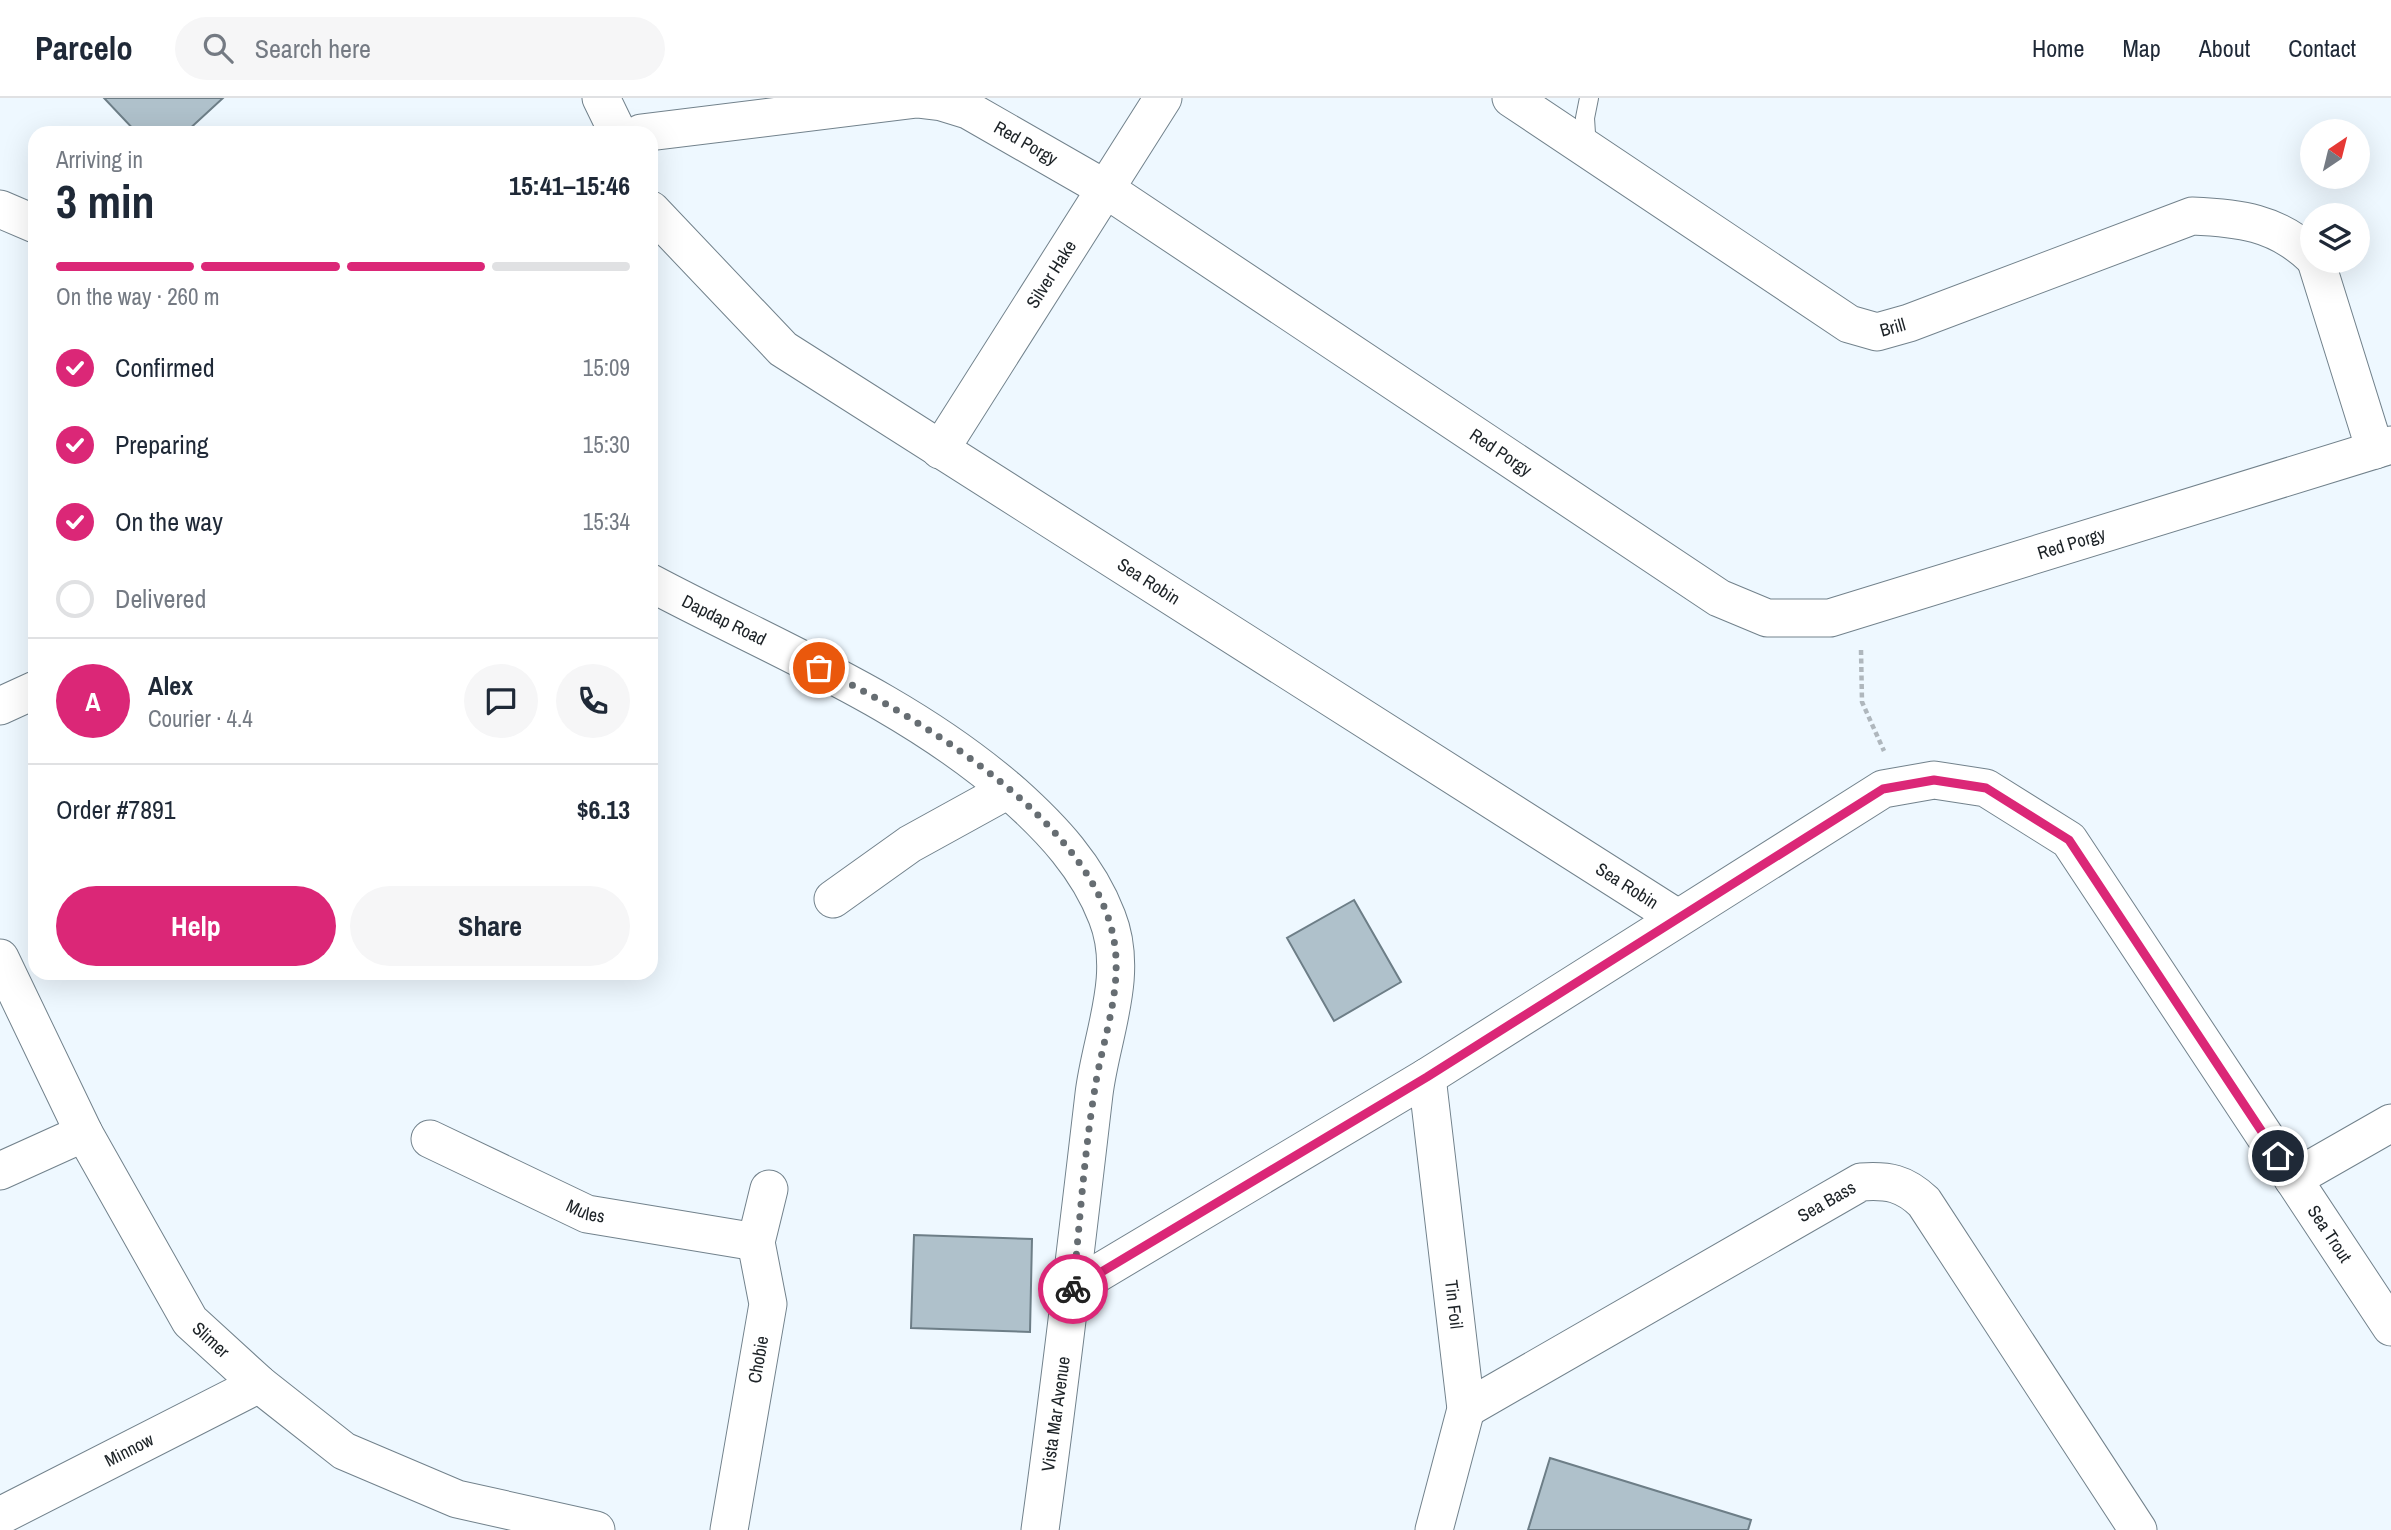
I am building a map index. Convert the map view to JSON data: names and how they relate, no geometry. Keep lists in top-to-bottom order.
{
  "streets": {
    "street": [
      "Red Porgy",
      "Silver Hake",
      "Brill",
      "Sea Robin",
      "Dapdap Road",
      "Sea Bass",
      "Mules",
      "Sea Trout",
      "Tin Foil",
      "Slimer",
      "Chobie",
      "Vista Mar Avenue",
      "Minnow"
    ]
  },
  "crossings": [
    ["Red Porgy", "Silver Hake"],
    ["Silver Hake", "Sea Robin"],
    ["Sea Robin", "Sea Trout"],
    ["Dapdap Road", "Vista Mar Avenue"],
    ["Sea Bass", "Tin Foil"],
    ["Mules", "Chobie"],
    ["Sea Trout", "Tin Foil"],
    ["Sea Trout", "Vista Mar Avenue"],
    ["Slimer", "Minnow"]
  ],
  "north": "top right",
  "page": {
    "header": "Parcelo",
    "search": "Search here",
    "nav": [
      "Home",
      "Map",
      "About",
      "Contact"
    ],
    "heading": ["3 min", "Arriving in", "15:41–15:46"],
    "panel": [
      "Alex",
      "Courier · 4.4",
      "Order #7891",
      "$6.13"
    ],
    "bar": "On the way · 260 m",
    "list": [
      ["Confirmed", "15:09"],
      ["Preparing", "15:30"],
      ["On the way", "15:34"],
      "Delivered"
    ],
    "round": "A",
    "buttons": ["Help", "Share"]
  }
}
